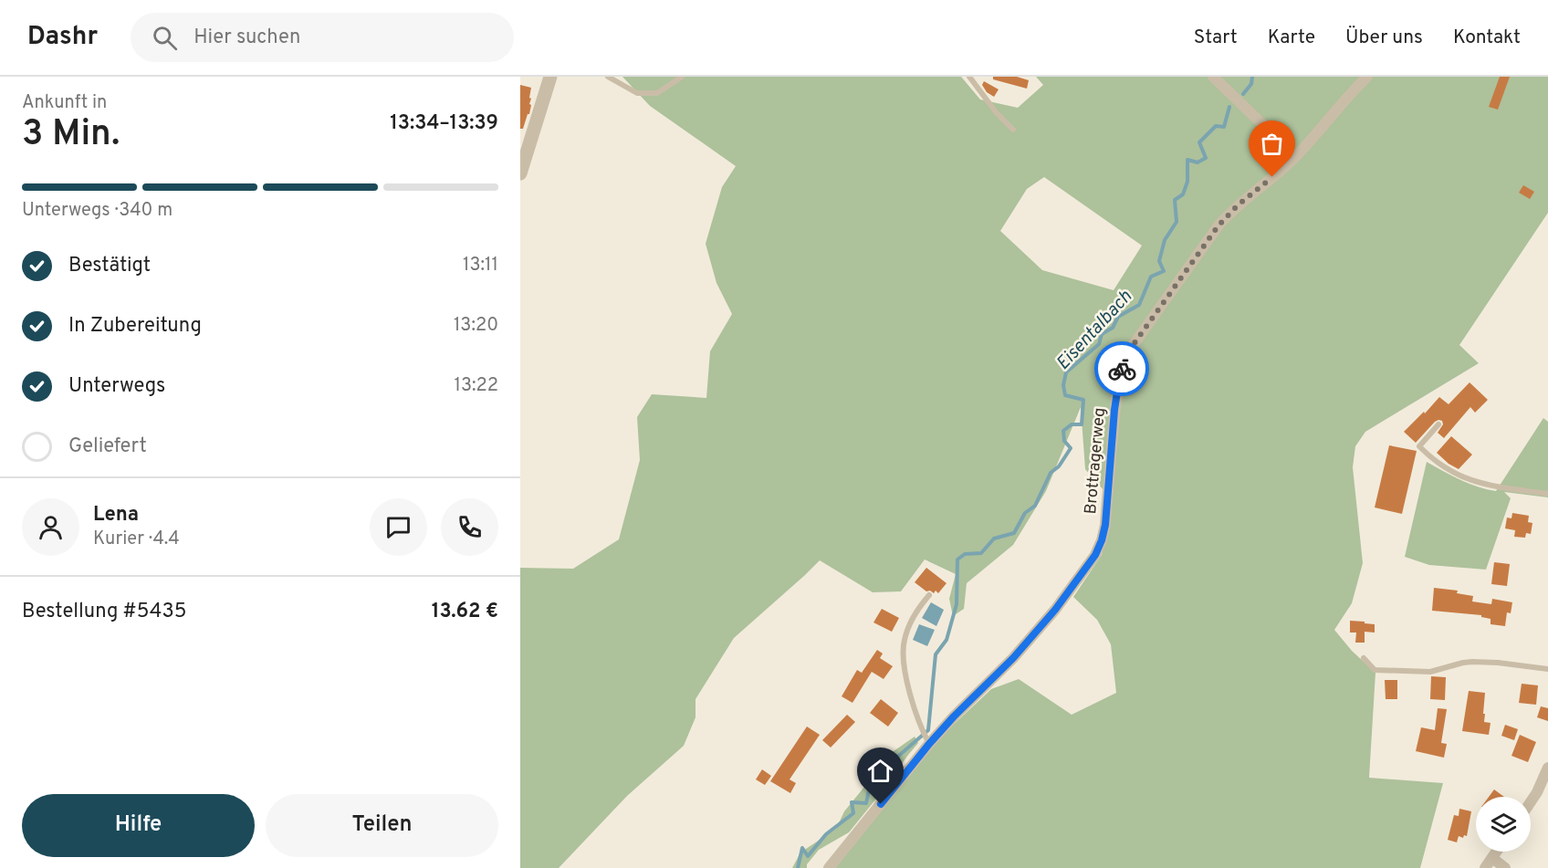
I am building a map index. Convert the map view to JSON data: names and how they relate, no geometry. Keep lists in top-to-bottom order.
{
  "streets": {
    "street": ["Brottragerweg"]
  },
  "water": ["Eisentalbach"],
  "page": {
    "header": "Dashr",
    "search": "Hier suchen",
    "nav": [
      "Start",
      "Karte",
      "Über uns",
      "Kontakt"
    ],
    "heading": ["3 Min.", "Ankunft in", "13:34–13:39"],
    "panel": [
      "Lena",
      "Kurier · 4.4",
      "Bestellung #5435",
      "13.62 €"
    ],
    "bar": "Unterwegs · 340 m",
    "list": [
      ["Bestätigt", "13:11"],
      ["In Zubereitung", "13:20"],
      ["Unterwegs", "13:22"],
      "Geliefert"
    ],
    "buttons": ["Hilfe", "Teilen"]
  }
}
